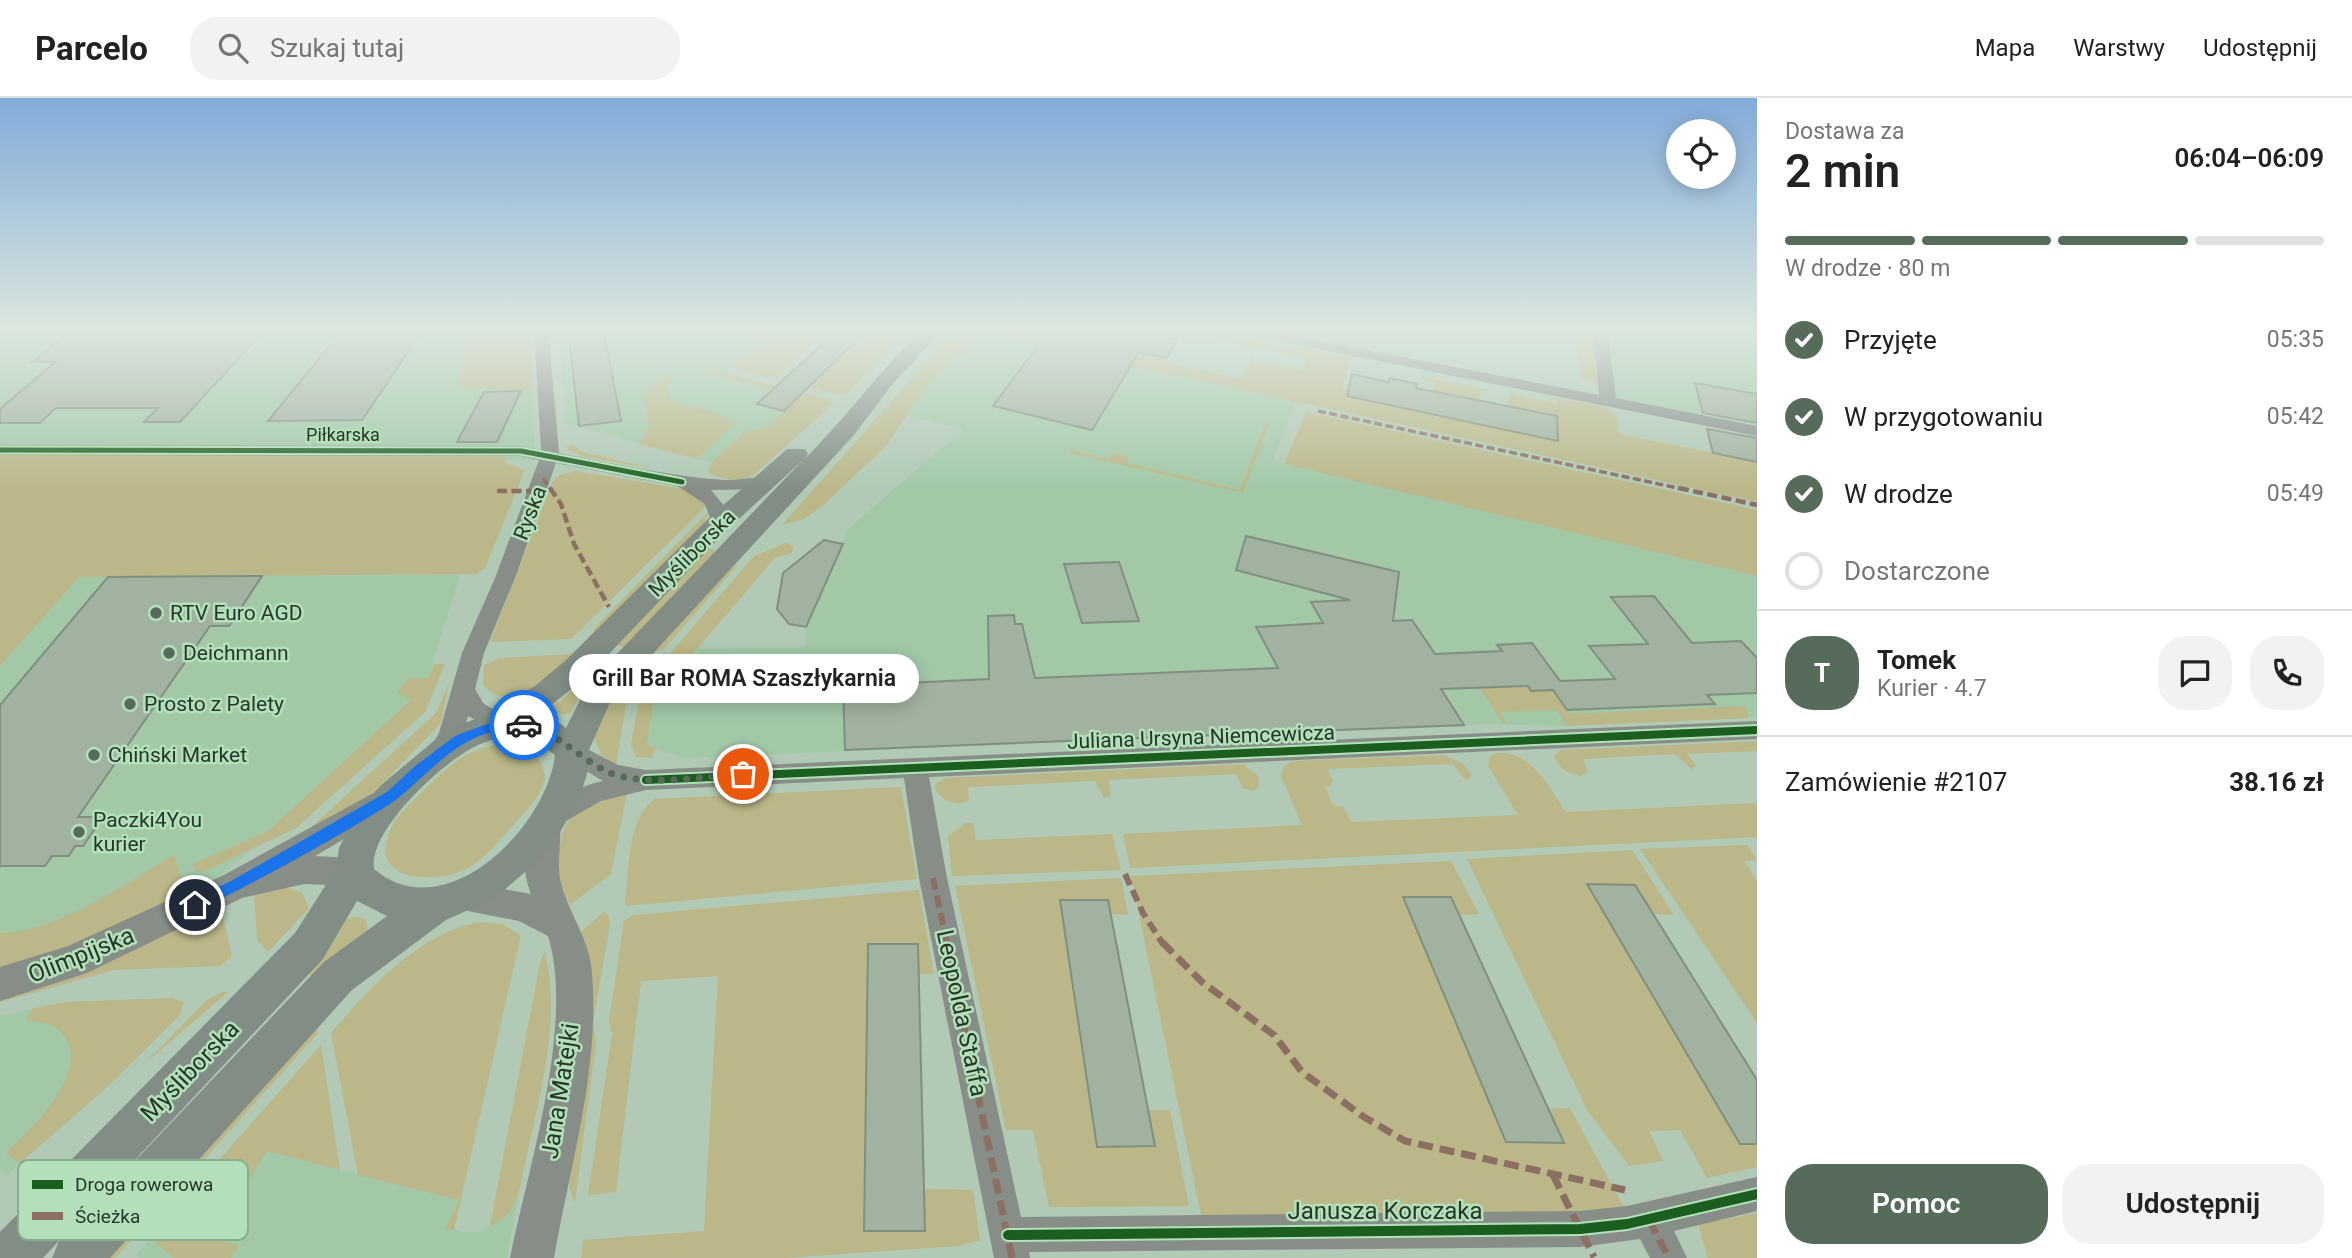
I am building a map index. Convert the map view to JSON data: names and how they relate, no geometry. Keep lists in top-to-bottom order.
{
  "streets": {
    "main road": ["Myśliborska"],
    "street": [
      "Piłkarska",
      "Ryska",
      "Juliana Ursyna Niemcewicza",
      "Olimpijska",
      "Leopolda Staffa",
      "Jana Matejki",
      "Janusza Korczaka"
    ]
  },
  "crossings": [
    ["Piłkarska", "Ryska"],
    ["Piłkarska", "Myśliborska"],
    ["Ryska", "Myśliborska"],
    ["Myśliborska", "Juliana Ursyna Niemcewicza"],
    ["Myśliborska", "Olimpijska"],
    ["Myśliborska", "Jana Matejki"],
    ["Juliana Ursyna Niemcewicza", "Leopolda Staffa"],
    ["Juliana Ursyna Niemcewicza", "Jana Matejki"],
    ["Leopolda Staffa", "Janusza Korczaka"]
  ],
  "places": [
    "RTV Euro AGD",
    "Deichmann",
    "Prosto z Palety",
    "Chiński Market",
    "Grill Bar ROMA Szaszłykarnia",
    "Paczki4You kurier"
  ],
  "legend": ["Droga rowerowa", "Ścieżka"],
  "page": {
    "header": "Parcelo",
    "search": "Szukaj tutaj",
    "nav": ["Mapa", "Warstwy", "Udostępnij"],
    "heading": ["2 min", "Dostawa za", "06:04–06:09"],
    "panel": [
      "Tomek",
      "Kurier · 4.7",
      "Zamówienie #2107",
      "38.16 zł"
    ],
    "bar": "W drodze · 80 m",
    "list": [
      ["Przyjęte", "05:35"],
      ["W przygotowaniu", "05:42"],
      ["W drodze", "05:49"],
      "Dostarczone"
    ],
    "round": "T",
    "bubble": "Grill Bar ROMA Szaszłykarnia",
    "buttons": ["Pomoc", "Udostępnij"]
  }
}
